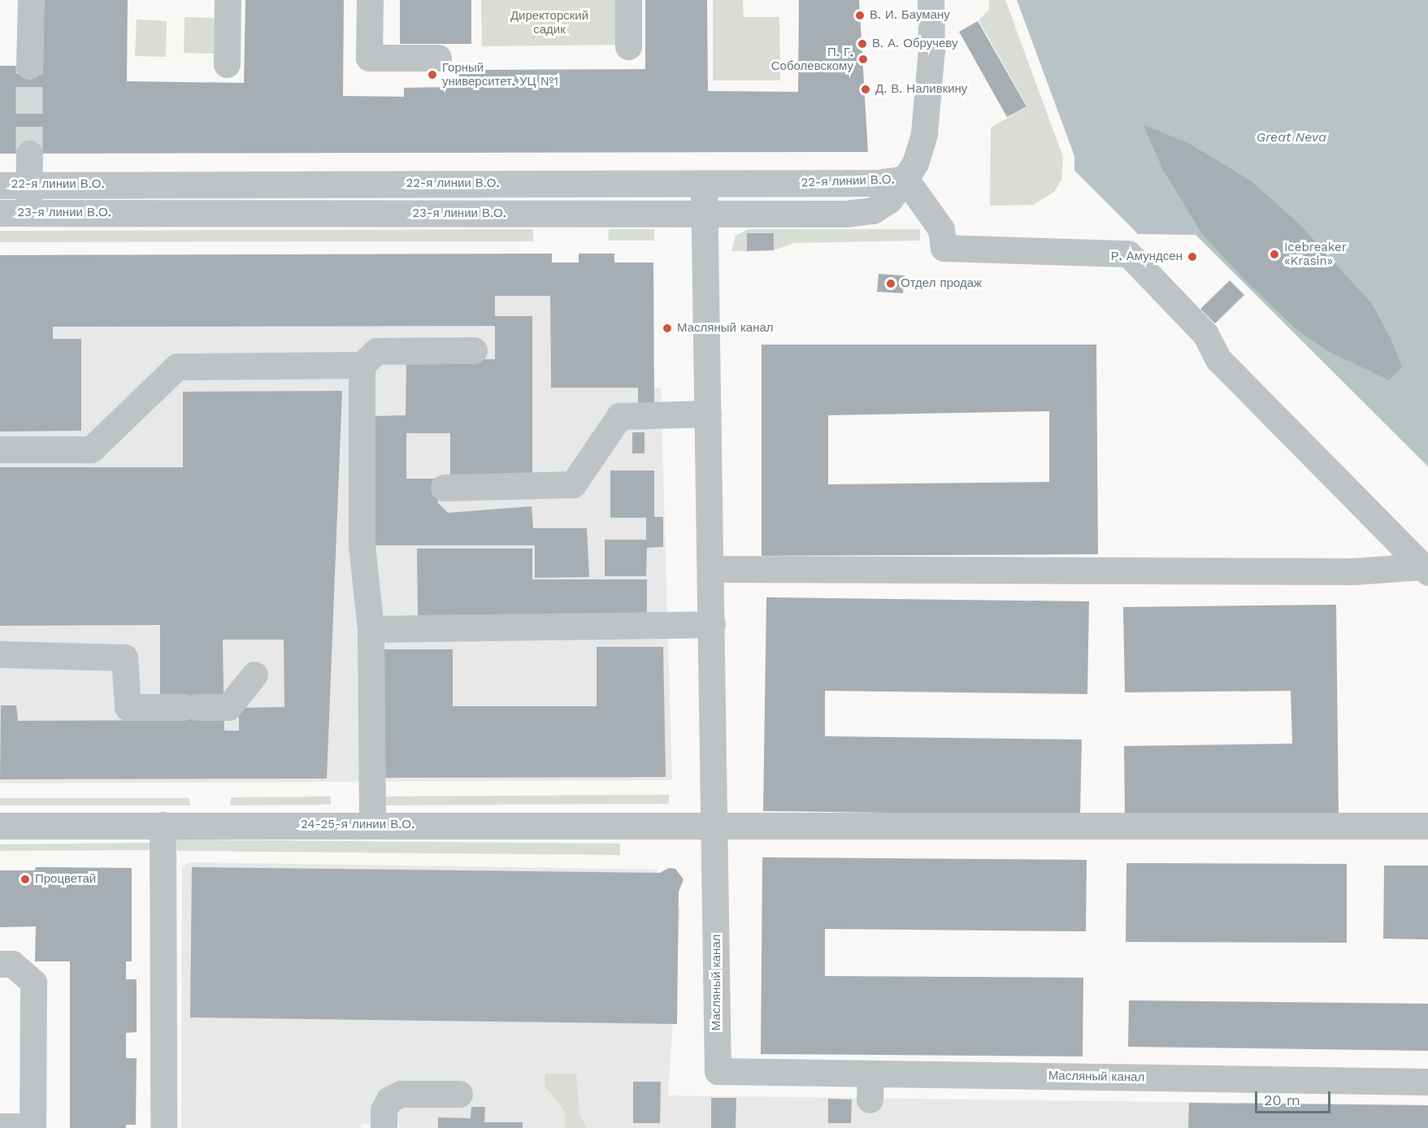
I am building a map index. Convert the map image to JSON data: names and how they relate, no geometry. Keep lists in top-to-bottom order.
{
  "streets": {
    "street": [
      "22-я линии В.О.",
      "23-я линии В.О.",
      "24-25-я линии В.О.",
      "Масляный канал"
    ]
  },
  "crossings": [
    ["22-я линии В.О.", "23-я линии В.О."],
    ["22-я линии В.О.", "Масляный канал"],
    ["23-я линии В.О.", "Масляный канал"],
    ["24-25-я линии В.О.", "Масляный канал"]
  ],
  "water": ["Great Neva"],
  "parks": ["Директорский садик"],
  "places": [
    "В. И. Бауману",
    "В. А. Обручеву",
    "П. Г. Соболевскому",
    "Горный университет. УЦ №1",
    "Д. В. Наливкину",
    "Icebreaker «Krasin»",
    "Р. Амундсен",
    "Отдел продаж",
    "Масляный канал",
    "Процветай"
  ],
  "scale_bar": "20 m"
}
